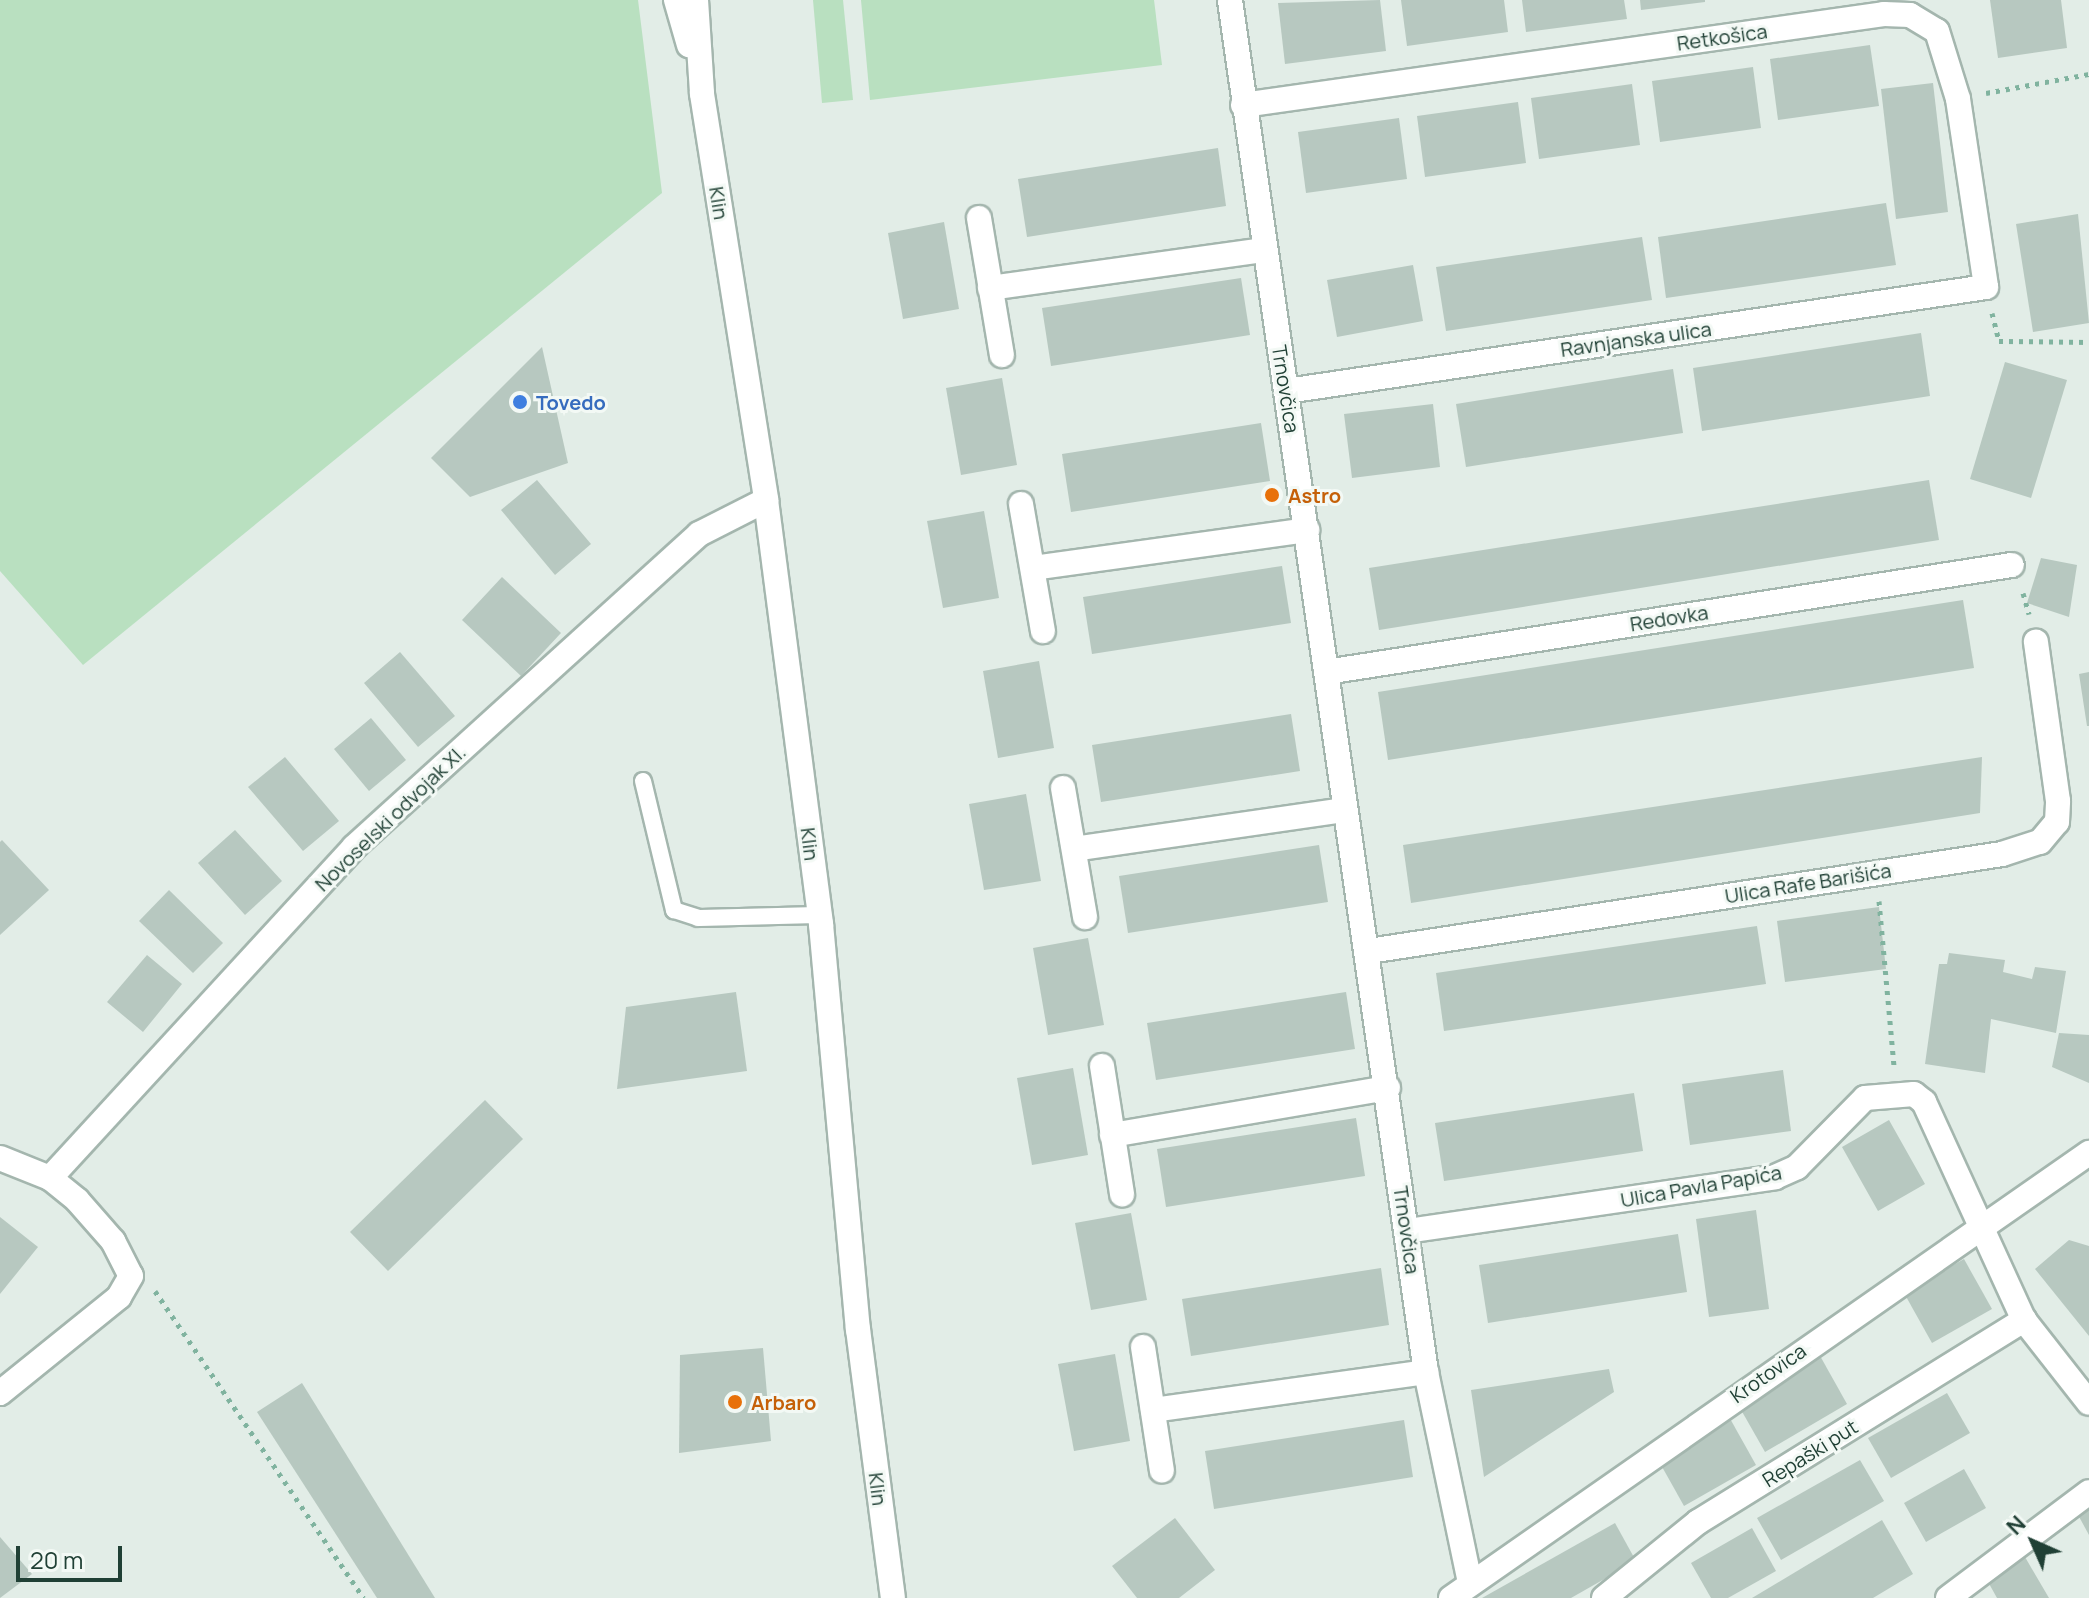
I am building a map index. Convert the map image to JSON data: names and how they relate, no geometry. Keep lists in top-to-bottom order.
{
  "streets": {
    "street": [
      "Retkošica",
      "Klin",
      "Ravnjanska ulica",
      "Trnovčica",
      "Redovka",
      "Novoselski odvojak XI.",
      "Ulica Rafe Barišića",
      "Ulica Pavla Papića",
      "Krotovica",
      "Repaški put"
    ]
  },
  "crossings": [
    ["Retkošica", "Ravnjanska ulica"],
    ["Retkošica", "Trnovčica"],
    ["Klin", "Novoselski odvojak XI."],
    ["Ravnjanska ulica", "Trnovčica"],
    ["Trnovčica", "Redovka"],
    ["Trnovčica", "Ulica Rafe Barišića"],
    ["Trnovčica", "Ulica Pavla Papića"],
    ["Trnovčica", "Krotovica"]
  ],
  "places": ["Tovedo", "Astro", "Arbaro"],
  "scale_bar": "20 m",
  "north": "top left"
}
